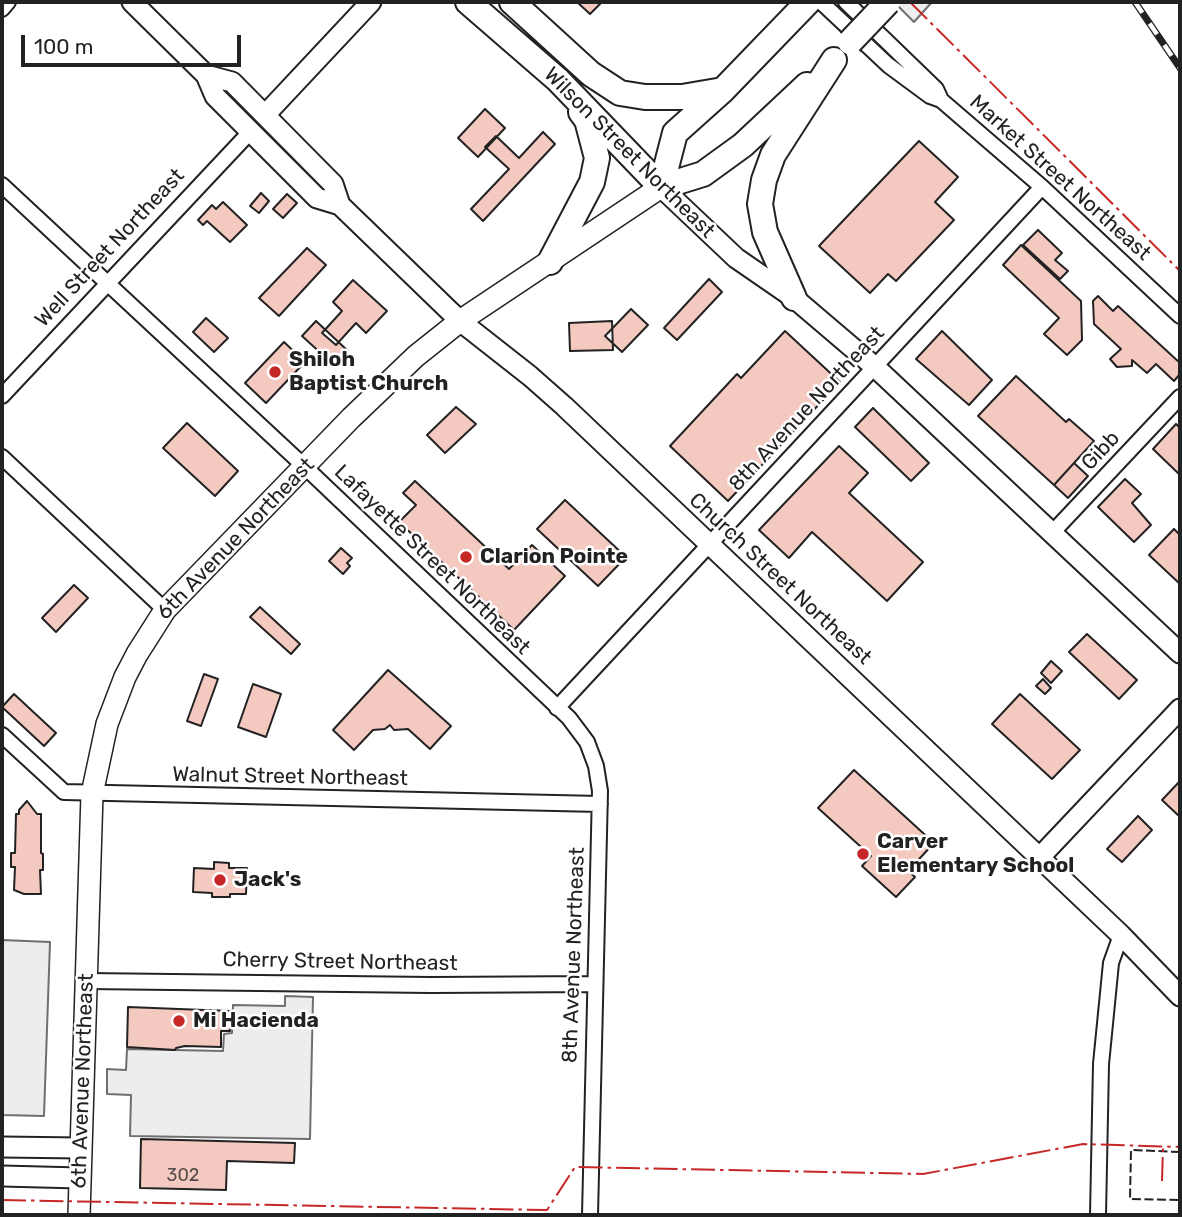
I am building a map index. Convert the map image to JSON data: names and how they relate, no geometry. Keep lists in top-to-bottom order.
{
  "streets": {
    "highway": ["Wilson Street Northeast", "6th Avenue Northeast"],
    "street": [
      "Market Street Northeast",
      "Well Street Northeast",
      "8th Avenue Northeast",
      "Gibb",
      "Lafayette Street Northeast",
      "Church Street Northeast",
      "Walnut Street Northeast",
      "Cherry Street Northeast"
    ]
  },
  "crossings": [
    ["Wilson Street Northeast", "8th Avenue Northeast"],
    ["Wilson Street Northeast", "Gibb"],
    ["Wilson Street Northeast", "6th Avenue Northeast"],
    ["Market Street Northeast", "8th Avenue Northeast"],
    ["Well Street Northeast", "Lafayette Street Northeast"],
    ["Well Street Northeast", "Church Street Northeast"],
    ["8th Avenue Northeast", "Lafayette Street Northeast"],
    ["8th Avenue Northeast", "Church Street Northeast"],
    ["8th Avenue Northeast", "Walnut Street Northeast"],
    ["8th Avenue Northeast", "Cherry Street Northeast"],
    ["6th Avenue Northeast", "Lafayette Street Northeast"],
    ["6th Avenue Northeast", "Church Street Northeast"],
    ["6th Avenue Northeast", "Walnut Street Northeast"],
    ["6th Avenue Northeast", "Cherry Street Northeast"]
  ],
  "places": [
    "Shiloh Baptist Church",
    "Clarion Pointe",
    "Carver Elementary School",
    "Jack's",
    "Mi Hacienda"
  ],
  "house_numbers": ["302"],
  "scale_bar": "100 m"
}
